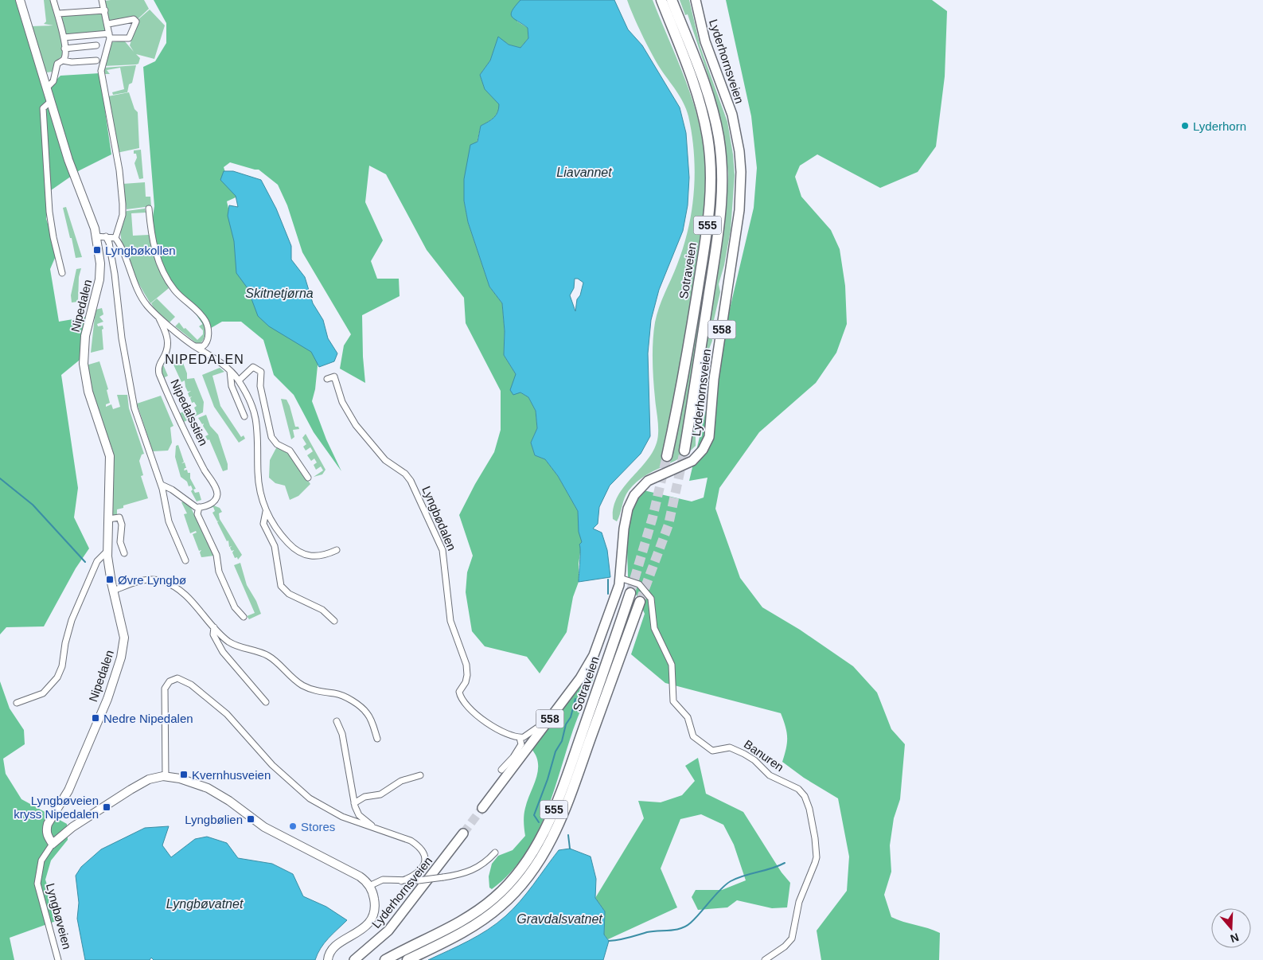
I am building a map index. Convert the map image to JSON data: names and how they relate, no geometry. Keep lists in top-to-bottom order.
{
  "streets": {
    "highway": ["555", "Sotraveien"],
    "main road": ["Lyderhornsveien", "558"],
    "street": [
      "Nipedalen",
      "Nipedalsstien",
      "Lyngbødalen",
      "Banuren",
      "Lyngbøveien"
    ]
  },
  "crossings": [
    ["Lyderhornsveien", "Banuren"],
    ["555", "Sotraveien"],
    ["Nipedalen", "Lyngbøveien"]
  ],
  "districts": ["NIPEDALEN"],
  "water": [
    "Liavannet",
    "Skitnetjørna",
    "Lyngbøvatnet",
    "Gravdalsvatnet"
  ],
  "places": {
    "other": ["Lyderhorn", "Stores"],
    "transit": [
      "Lyngbøkollen",
      "Øvre Lyngbø",
      "Nedre Nipedalen",
      "Kvernhusveien",
      "Lyngbøveien kryss Nipedalen",
      "Lyngbølien"
    ]
  },
  "north": "bottom"
}
